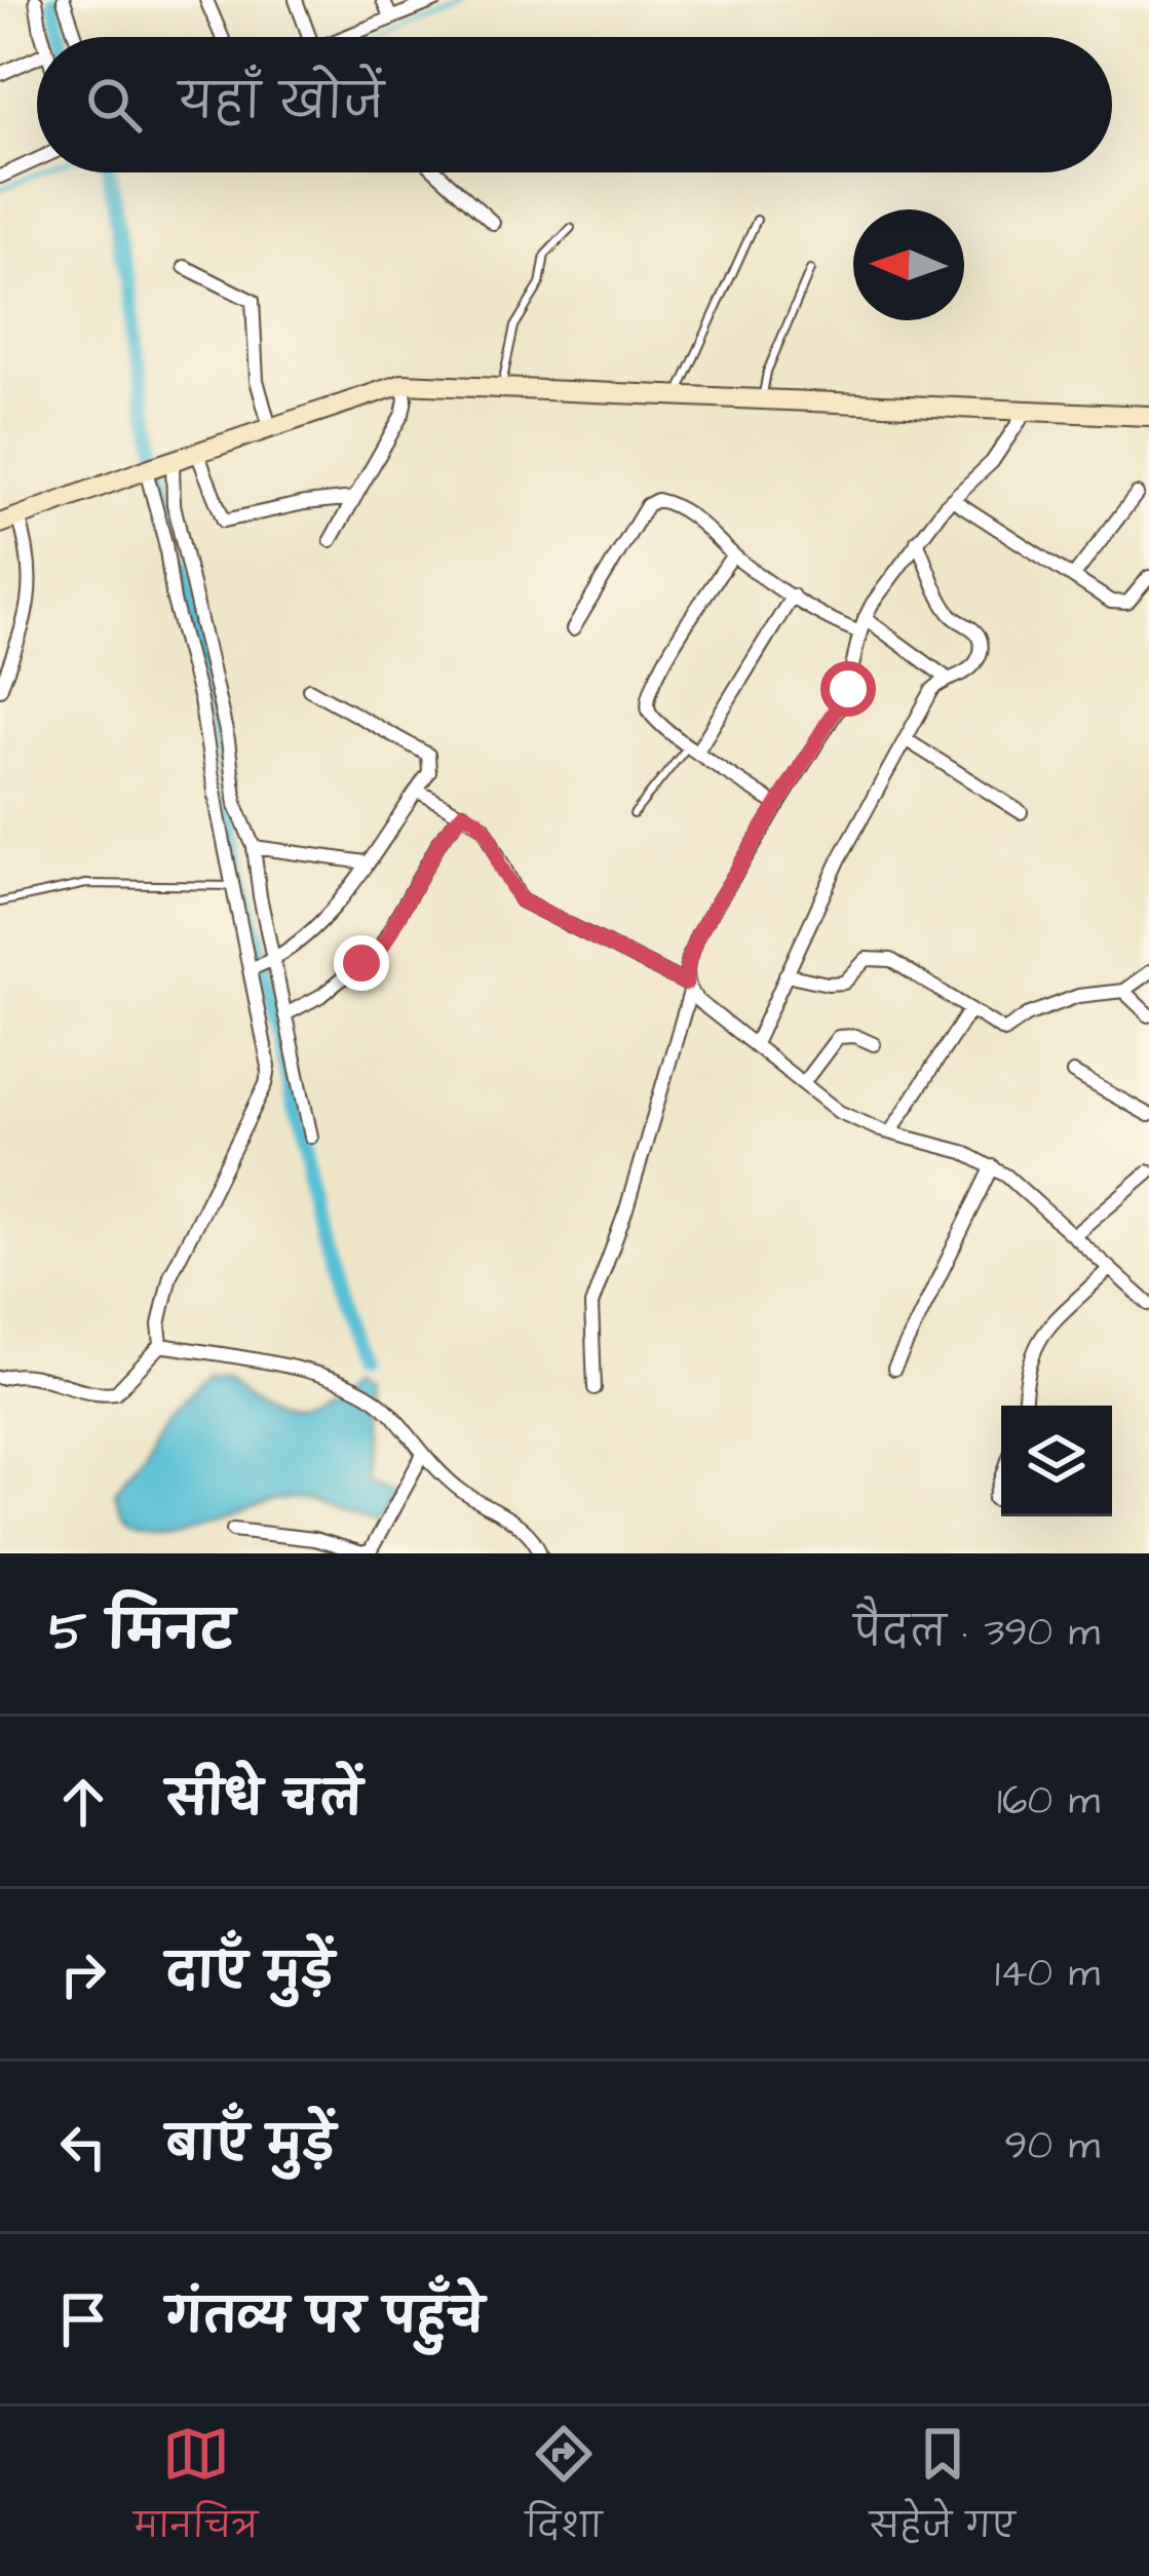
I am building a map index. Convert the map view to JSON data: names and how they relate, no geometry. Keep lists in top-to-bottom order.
{
  "north": "left",
  "page": {
    "search": "यहाँ खोजें",
    "heading": ["5 मिनट", "पैदल · 390 m"],
    "list": [
      ["सीधे चलें", "160 m"],
      ["दाएँ मुड़ें", "140 m"],
      ["बाएँ मुड़ें", "90 m"],
      "गंतव्य पर पहुँचे"
    ],
    "nav": ["मानचित्र", "दिशा", "सहेजे गए"]
  }
}
